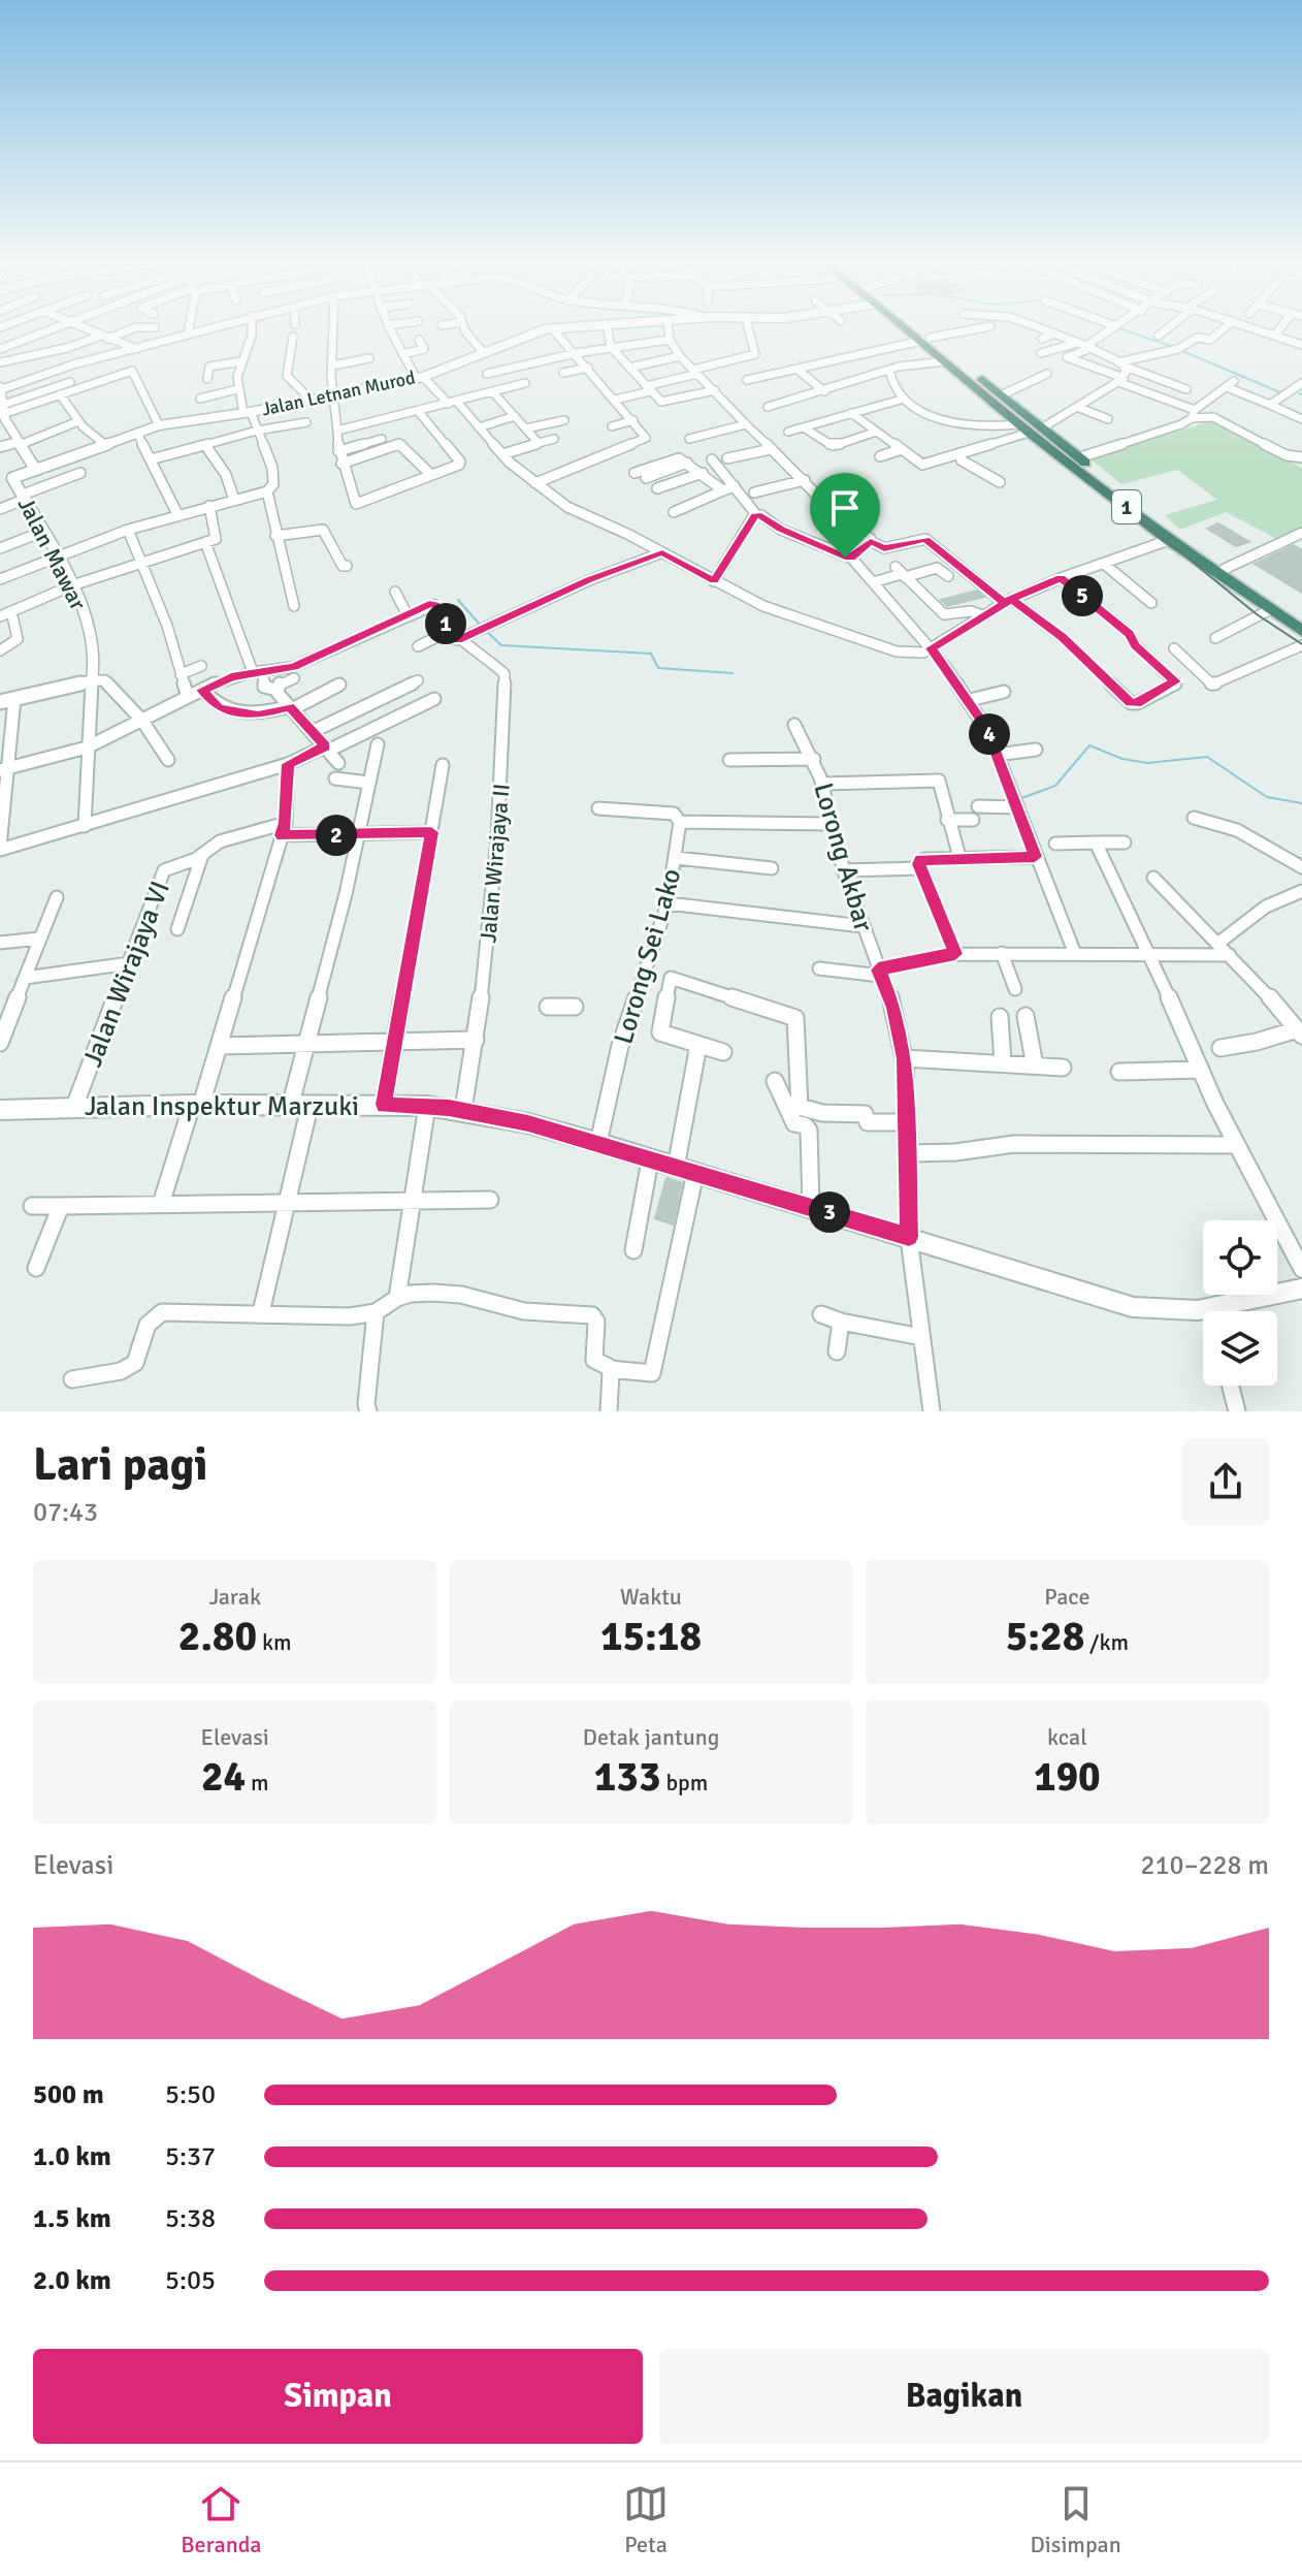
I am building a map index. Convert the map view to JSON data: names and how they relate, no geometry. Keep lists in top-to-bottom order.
{
  "streets": {
    "highway": ["1"],
    "street": [
      "Jalan Letnan Murod",
      "Jalan Mawar",
      "Lorong Akbar",
      "Jalan Wirajaya II",
      "Lorong Sei Lako",
      "Jalan Wirajaya VI",
      "Jalan Inspektur Marzuki"
    ]
  },
  "crossings": [
    ["Jalan Letnan Murod", "Jalan Mawar"],
    ["Lorong Akbar", "Jalan Inspektur Marzuki"],
    ["Jalan Wirajaya II", "Jalan Inspektur Marzuki"],
    ["Lorong Sei Lako", "Jalan Inspektur Marzuki"],
    ["Jalan Wirajaya VI", "Jalan Inspektur Marzuki"]
  ],
  "page": {
    "pins": [
      "5",
      "1",
      "4",
      "2",
      "3"
    ],
    "heading": ["Lari pagi", "07:43"],
    "stats": [
      ["Jarak", "2.80 km"],
      ["Waktu", "15:18"],
      ["Pace", "5:28 /km"],
      ["Elevasi", "24 m"],
      ["Detak jantung", "133 bpm"],
      ["kcal", "190"]
    ],
    "chart": ["Elevasi", "210–228 m"],
    "list": [
      {
        "name": "500 m",
        "note": "5:50"
      },
      {
        "name": "1.0 km",
        "note": "5:37"
      },
      {
        "name": "1.5 km",
        "note": "5:38"
      },
      {
        "name": "2.0 km",
        "note": "5:05"
      }
    ],
    "buttons": ["Simpan", "Bagikan"],
    "tabs": ["Beranda", "Peta", "Disimpan"]
  }
}
